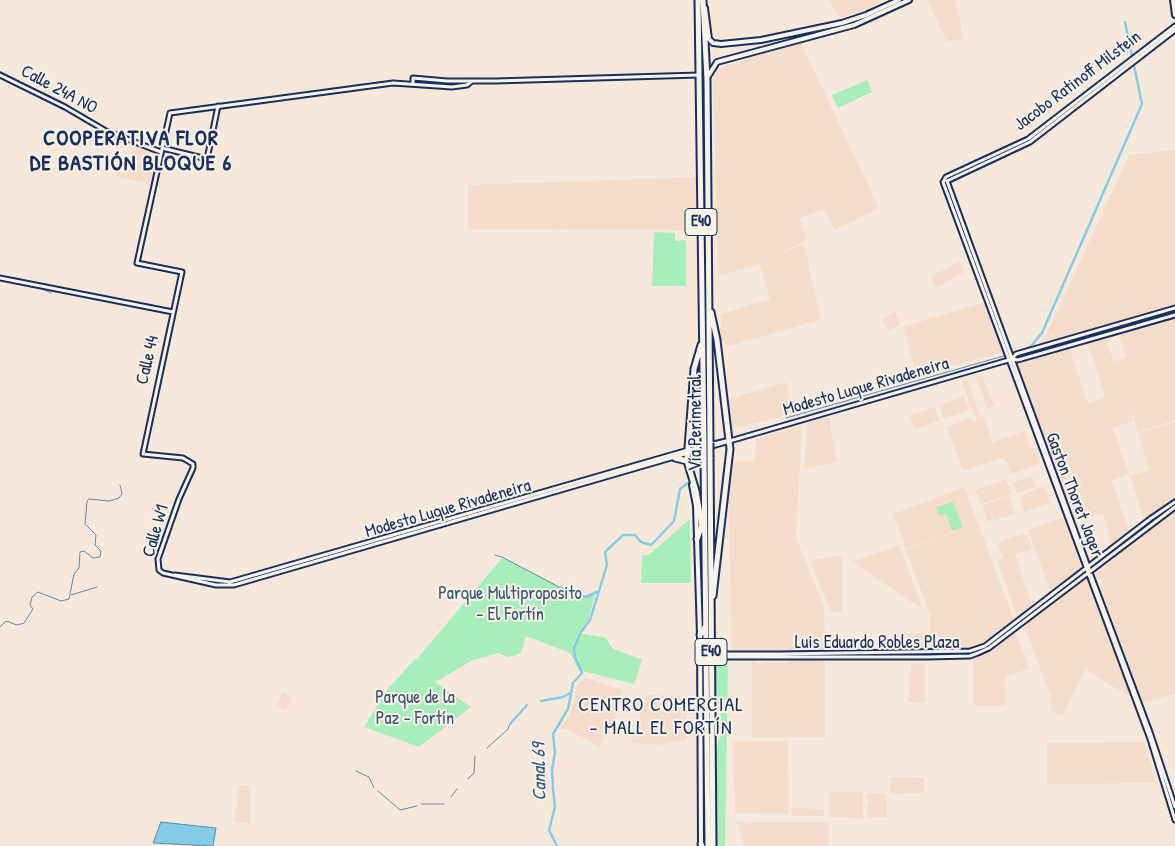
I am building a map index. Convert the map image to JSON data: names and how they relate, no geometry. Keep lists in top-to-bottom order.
{
  "streets": {
    "highway": ["E40", "Vía Perimetral"],
    "street": [
      "Jacobo Ratinoff Milstein",
      "Calle 24A NO",
      "Calle 44",
      "Modesto Luque Rivadeneira",
      "Gaston Thoret Jager",
      "Calle W1",
      "Luis Eduardo Robles Plaza"
    ]
  },
  "crossings": [
    ["Jacobo Ratinoff Milstein", "Gaston Thoret Jager"],
    ["Calle 24A NO", "Calle 44"],
    ["Calle 44", "Calle W1"],
    ["Modesto Luque Rivadeneira", "Gaston Thoret Jager"],
    ["Modesto Luque Rivadeneira", "Calle W1"],
    ["Vía Perimetral", "Luis Eduardo Robles Plaza"],
    ["Gaston Thoret Jager", "Luis Eduardo Robles Plaza"]
  ],
  "districts": ["COOPERATIVA FLOR DE BASTIÓN BLOQUE 6", "CENTRO COMERCIAL - MALL EL FORTÍN"],
  "water": ["Canal 69"],
  "parks": ["Parque Multiproposito - El Fortín", "Parque de la Paz - Fortín"]
}
